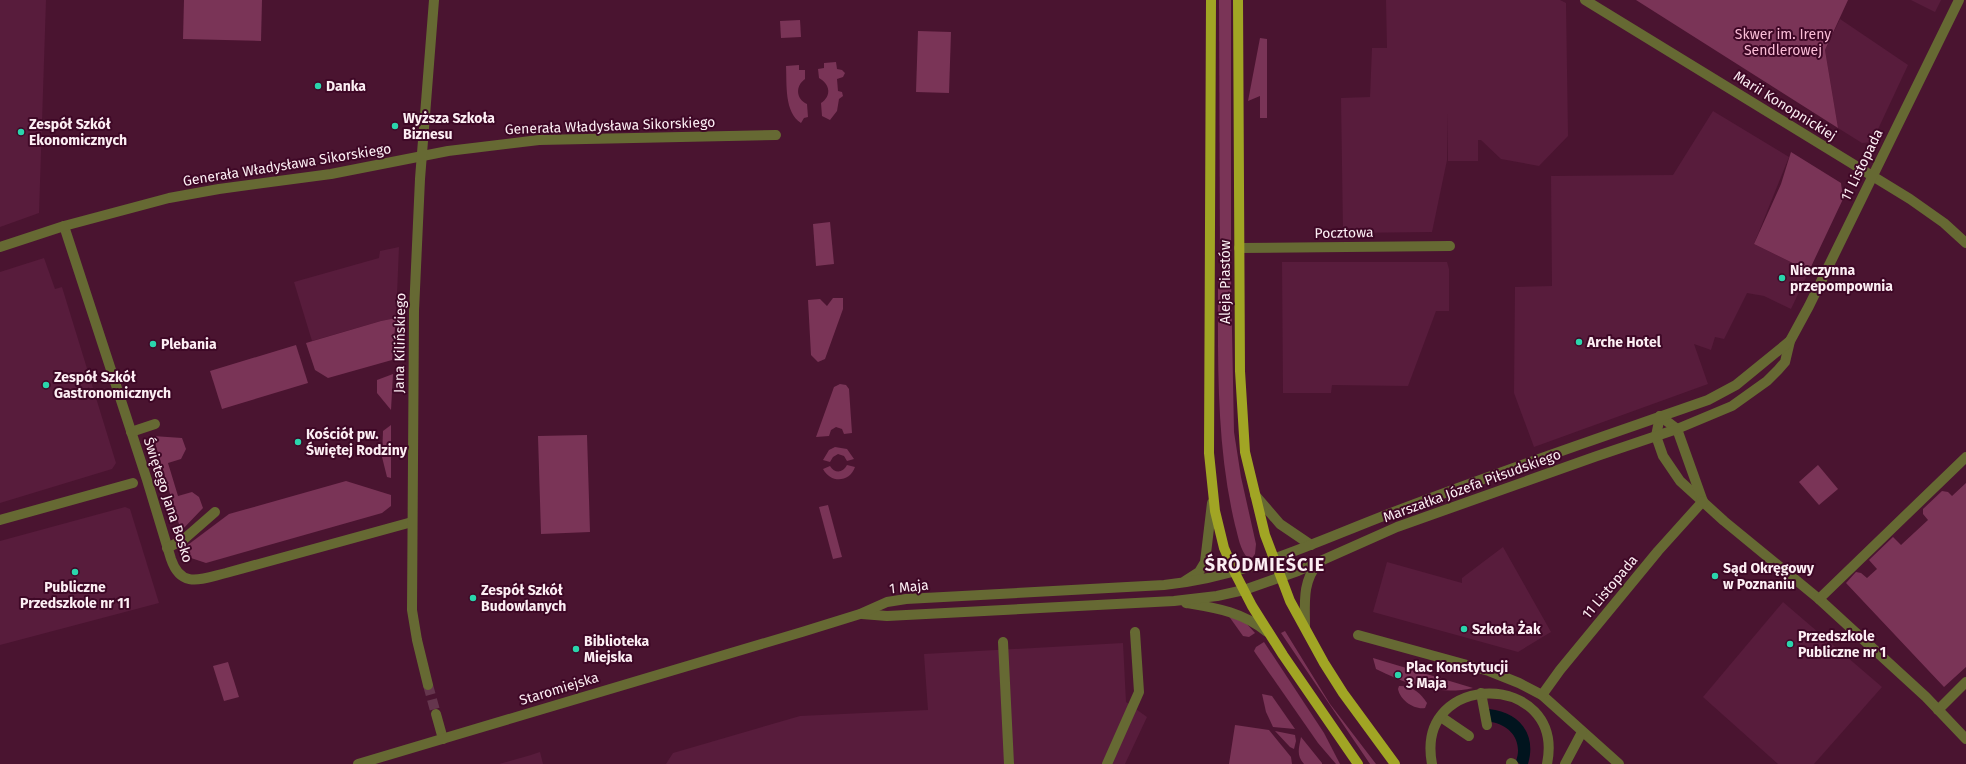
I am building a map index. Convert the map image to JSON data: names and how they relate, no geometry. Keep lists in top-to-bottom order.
{
  "streets": {
    "main road": ["Aleja Piastów"],
    "street": [
      "Marii Konopnickiej",
      "Generała Władysława Sikorskiego",
      "11 Listopada",
      "Pocztowa",
      "Jana Kilińskiego",
      "Marszałka Józefa Piłsudskiego",
      "Świętego Jana Bosko",
      "1 Maja",
      "Staromiejska"
    ]
  },
  "crossings": [
    ["Marii Konopnickiej", "11 Listopada"],
    ["Generała Władysława Sikorskiego", "Jana Kilińskiego"],
    ["Generała Władysława Sikorskiego", "Świętego Jana Bosko"],
    ["11 Listopada", "Marszałka Józefa Piłsudskiego"],
    ["Pocztowa", "Aleja Piastów"],
    ["Aleja Piastów", "Marszałka Józefa Piłsudskiego"],
    ["Aleja Piastów", "1 Maja"],
    ["Jana Kilińskiego", "Świętego Jana Bosko"],
    ["Marszałka Józefa Piłsudskiego", "1 Maja"],
    ["1 Maja", "Staromiejska"]
  ],
  "districts": ["ŚRÓDMIEŚCIE"],
  "parks": ["Skwer im. Ireny Sendlerowej"],
  "places": [
    "Danka",
    "Wyższa Szkoła Biznesu",
    "Zespół Szkół Ekonomicznych",
    "Nieczynna przepompownia",
    "Arche Hotel",
    "Plebania",
    "Zespół Szkół Gastronomicznych",
    "Kościół pw. Świętej Rodziny",
    "Publiczne Przedszkole nr 11",
    "Sąd Okręgowy w Poznaniu",
    "Zespół Szkół Budowlanych",
    "Szkoła Żak",
    "Przedszkole Publiczne nr 1",
    "Biblioteka Miejska",
    "Plac Konstytucji 3 Maja"
  ]
}
